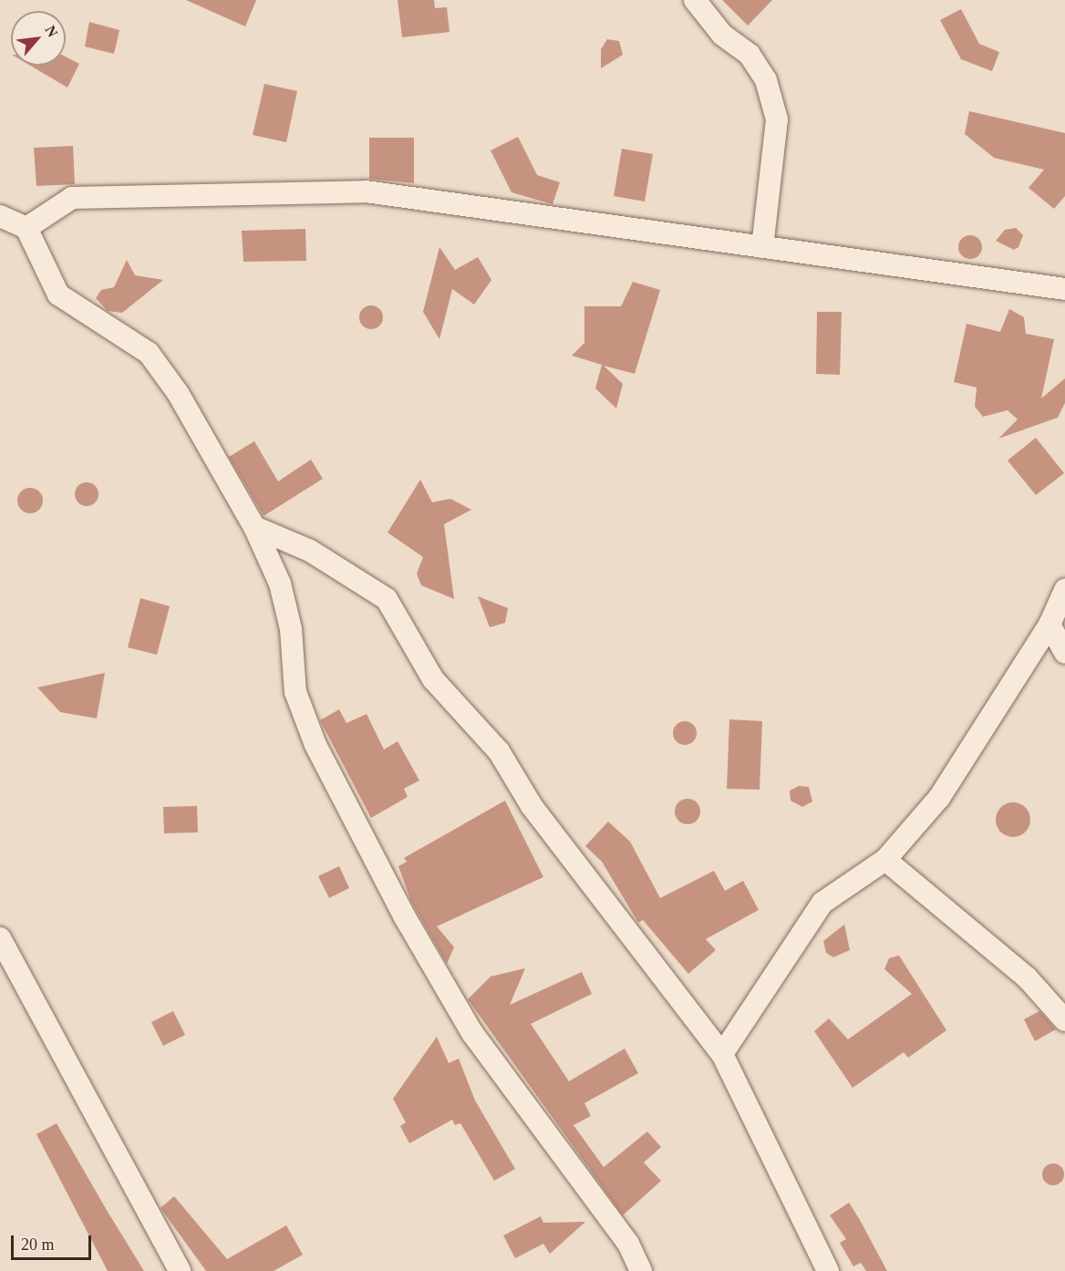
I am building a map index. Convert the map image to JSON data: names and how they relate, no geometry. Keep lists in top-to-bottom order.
{
  "scale_bar": "20 m",
  "north": "top right"
}
